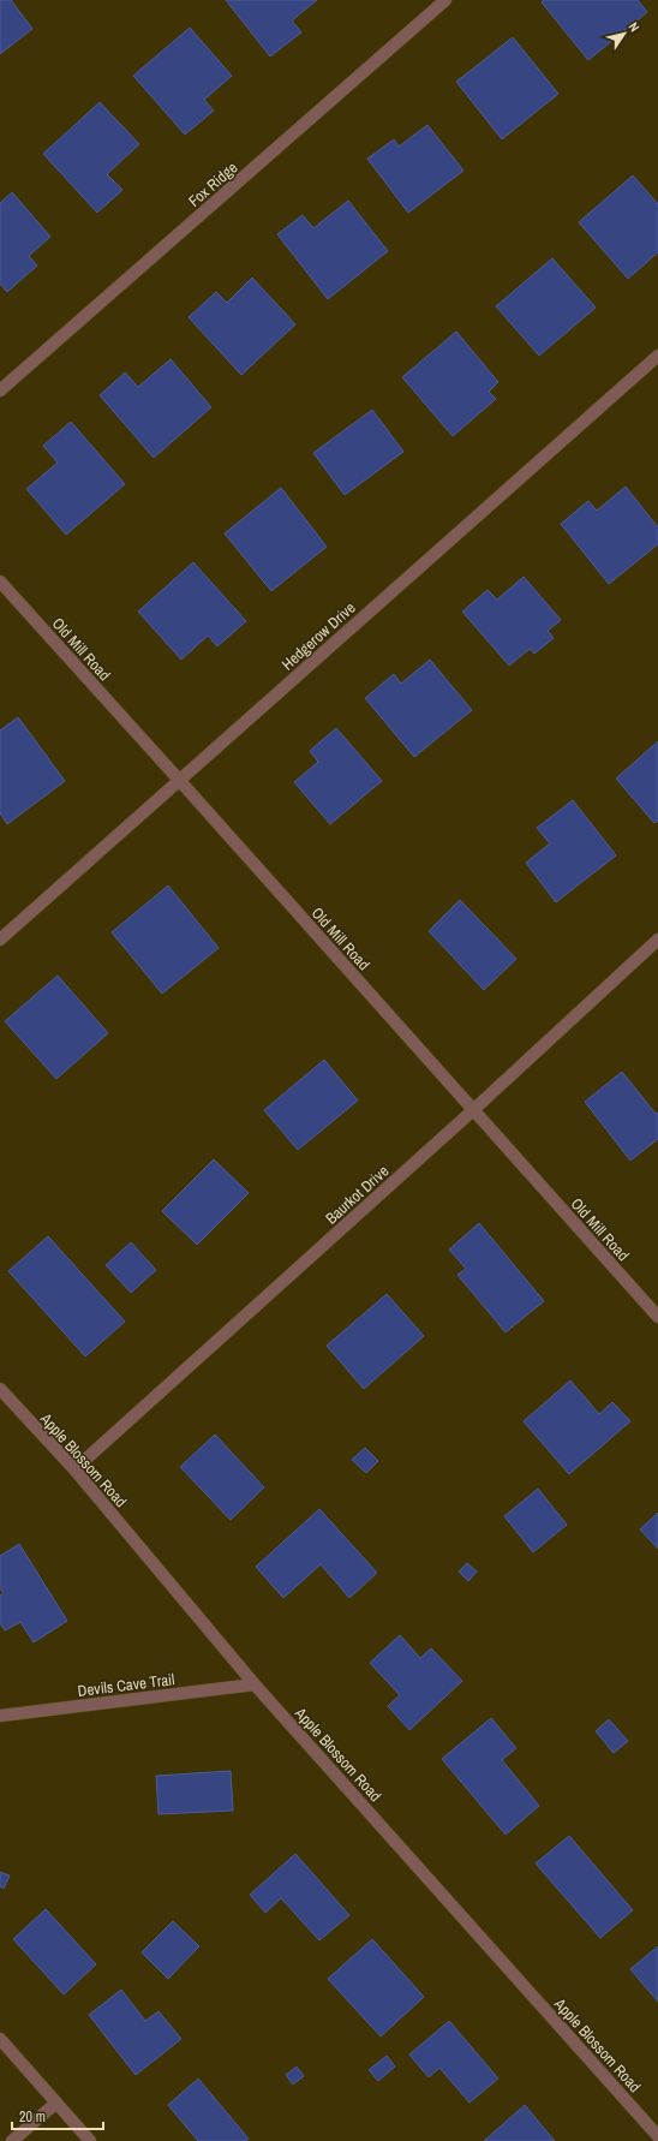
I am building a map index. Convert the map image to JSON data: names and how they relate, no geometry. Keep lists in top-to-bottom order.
{
  "streets": {
    "street": [
      "Fox Ridge",
      "Hedgerow Drive",
      "Old Mill Road",
      "Baurkot Drive",
      "Apple Blossom Road",
      "Devils Cave Trail"
    ]
  },
  "crossings": [
    ["Hedgerow Drive", "Old Mill Road"],
    ["Old Mill Road", "Baurkot Drive"],
    ["Baurkot Drive", "Apple Blossom Road"],
    ["Apple Blossom Road", "Devils Cave Trail"]
  ],
  "scale_bar": "20 m",
  "north": "top right"
}
